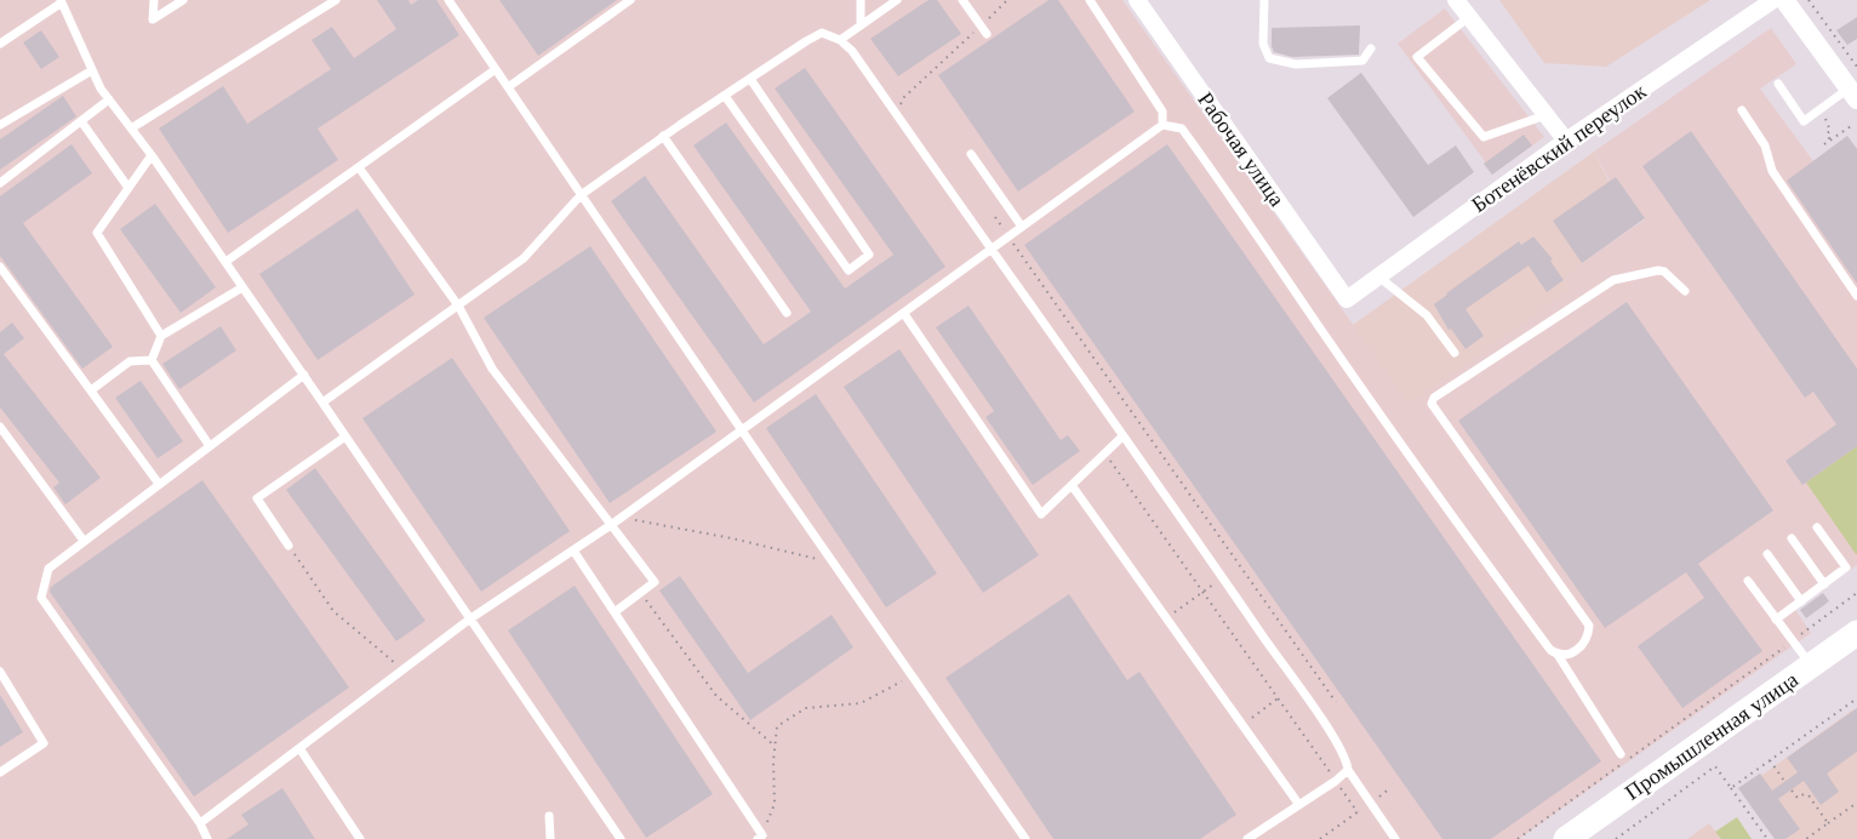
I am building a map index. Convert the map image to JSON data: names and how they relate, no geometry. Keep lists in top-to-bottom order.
{
  "streets": {
    "main road": ["Промышленная улица"],
    "street": ["Ботенёвский переулок", "Рабочая улица"]
  },
  "crossings": [
    ["Ботенёвский переулок", "Рабочая улица"]
  ]
}
